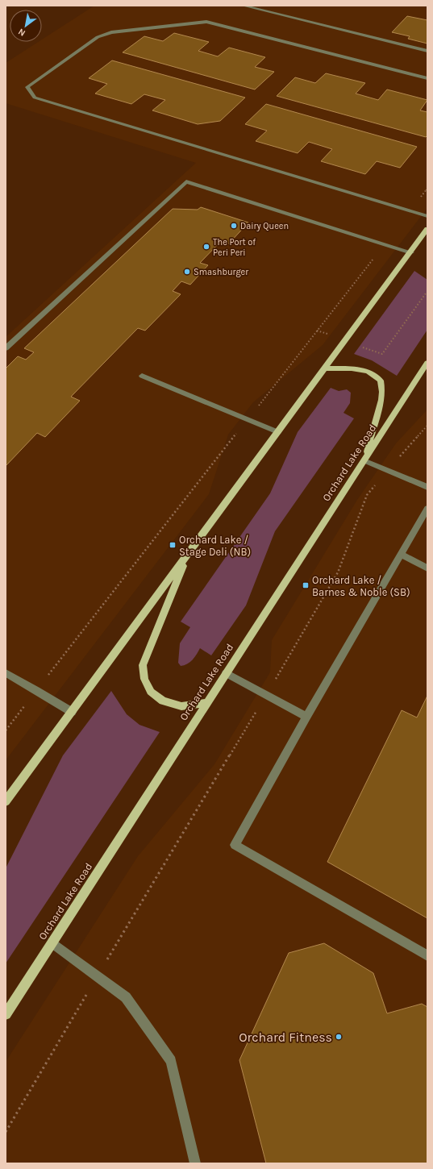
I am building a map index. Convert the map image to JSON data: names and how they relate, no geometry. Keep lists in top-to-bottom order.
{
  "streets": {
    "main road": ["Orchard Lake Road"]
  },
  "places": {
    "other": [
      "Dairy Queen",
      "The Port of Peri Peri",
      "Smashburger",
      "Orchard Fitness"
    ],
    "transit": ["Orchard Lake / Stage Deli (NB)", "Orchard Lake / Barnes & Noble (SB)"]
  },
  "north": "bottom left"
}
